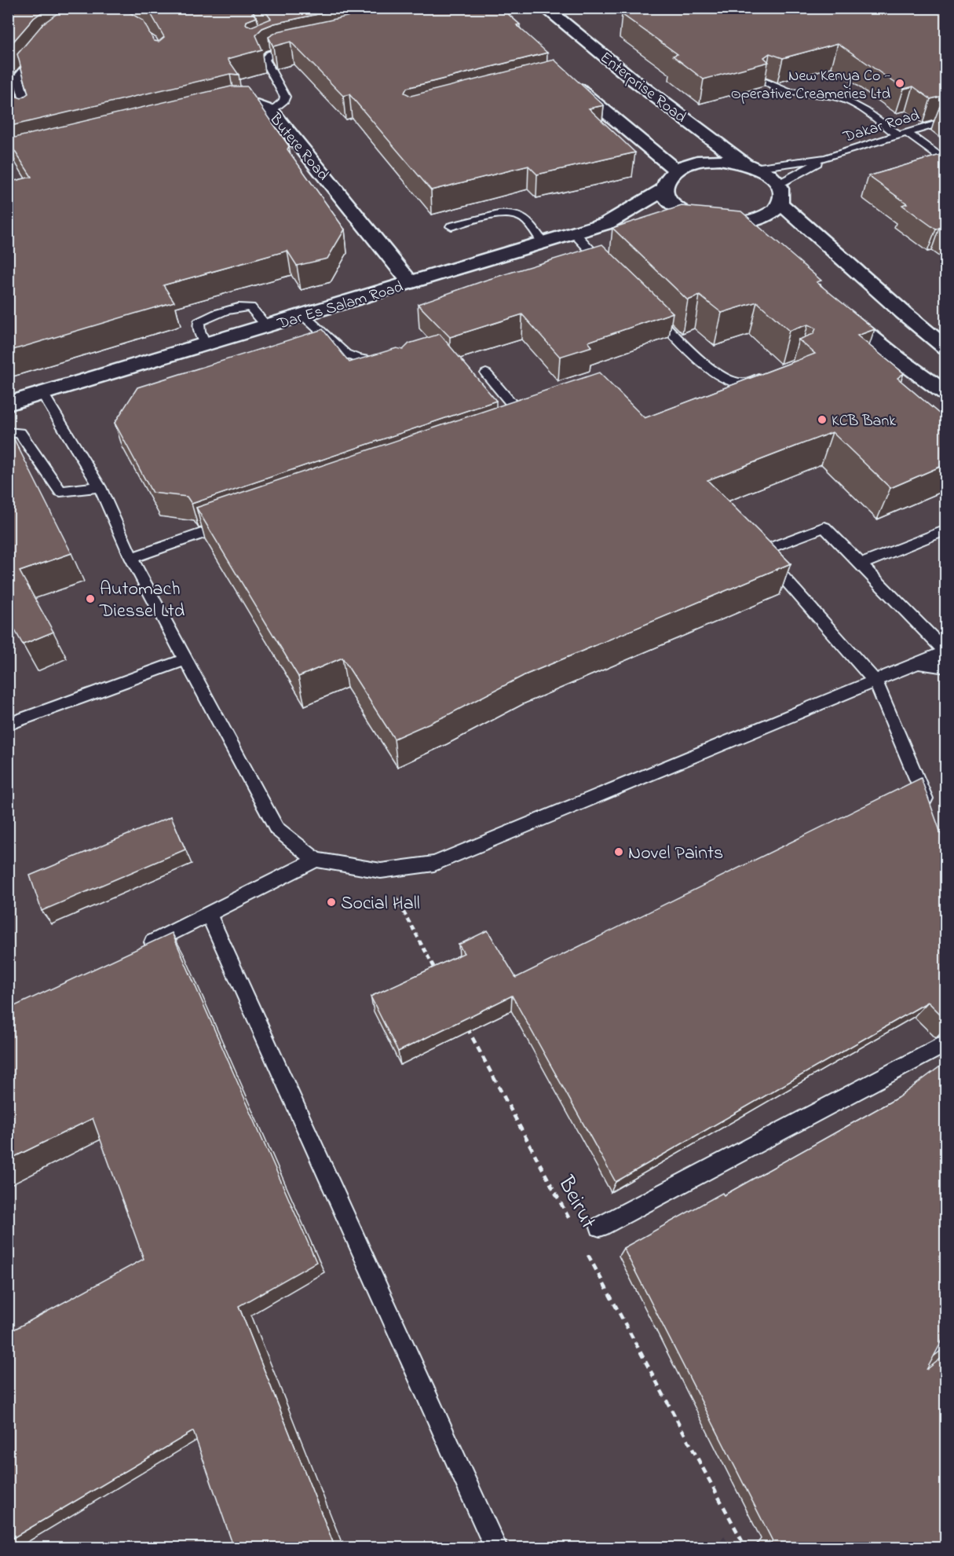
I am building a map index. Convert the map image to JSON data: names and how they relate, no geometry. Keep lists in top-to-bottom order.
{
  "streets": {
    "main road": ["Enterprise Road", "Butere Road", "Dar Es Salam Road"],
    "lane": ["Dakar Road"],
    "path": ["Beirut"]
  },
  "crossings": [
    ["Enterprise Road", "Dakar Road"],
    ["Butere Road", "Dar Es Salam Road"]
  ],
  "places": [
    "New Kenya Co - Operative Creameries Ltd",
    "KCB Bank",
    "Automach Diessel Ltd",
    "Novel Paints",
    "Social Hall"
  ]
}
